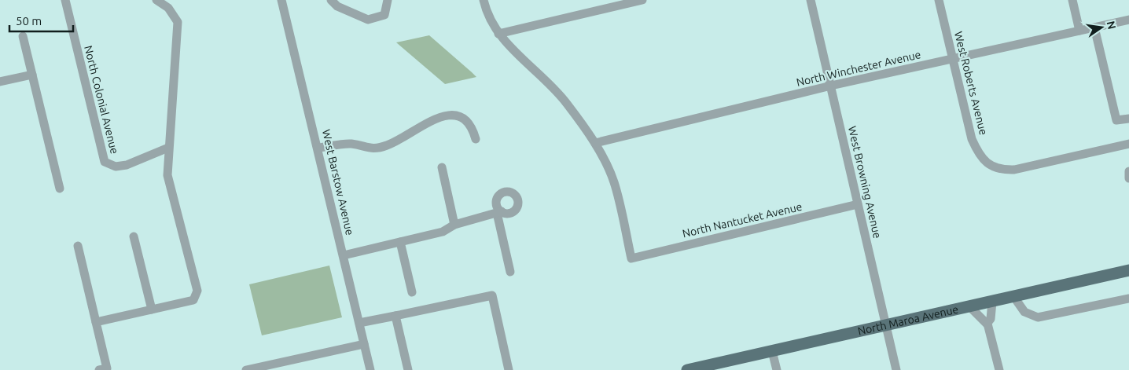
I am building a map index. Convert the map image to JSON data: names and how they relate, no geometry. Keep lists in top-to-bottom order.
{
  "streets": {
    "main road": ["North Maroa Avenue"],
    "street": [
      "North Winchester Avenue",
      "West Roberts Avenue",
      "North Colonial Avenue",
      "West Barstow Avenue",
      "West Browning Avenue",
      "North Nantucket Avenue"
    ]
  },
  "crossings": [
    ["North Winchester Avenue", "West Roberts Avenue"],
    ["North Winchester Avenue", "West Browning Avenue"],
    ["North Winchester Avenue", "North Nantucket Avenue"],
    ["West Browning Avenue", "North Nantucket Avenue"],
    ["West Browning Avenue", "North Maroa Avenue"]
  ],
  "scale_bar": "50 m",
  "north": "right"
}
